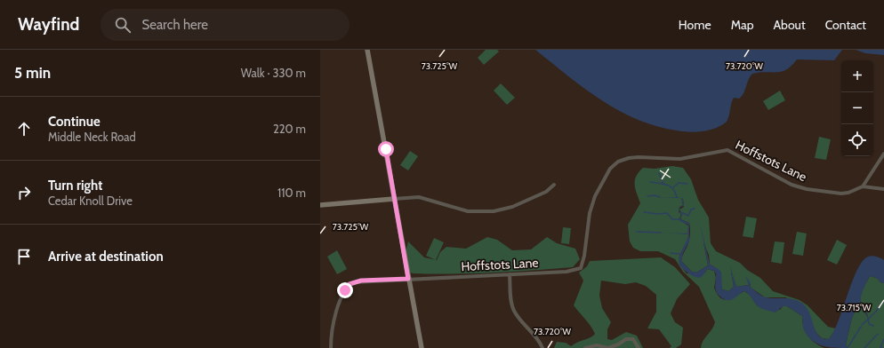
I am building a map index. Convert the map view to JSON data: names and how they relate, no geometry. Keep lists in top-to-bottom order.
{
  "streets": {
    "street": ["Hoffstots Lane"]
  },
  "page": {
    "header": "Wayfind",
    "search": "Search here",
    "nav": [
      "Home",
      "Map",
      "About",
      "Contact"
    ],
    "heading": ["5 min", "Walk · 330 m"],
    "map_buttons": ["+", "−"],
    "list": [
      ["Continue", "Middle Neck Road", "220 m"],
      ["Turn right", "Cedar Knoll Drive", "110 m"],
      "Arrive at destination"
    ]
  },
  "coordinates": ["73.720°W", "73.725°W", "73.715°W"]
}
